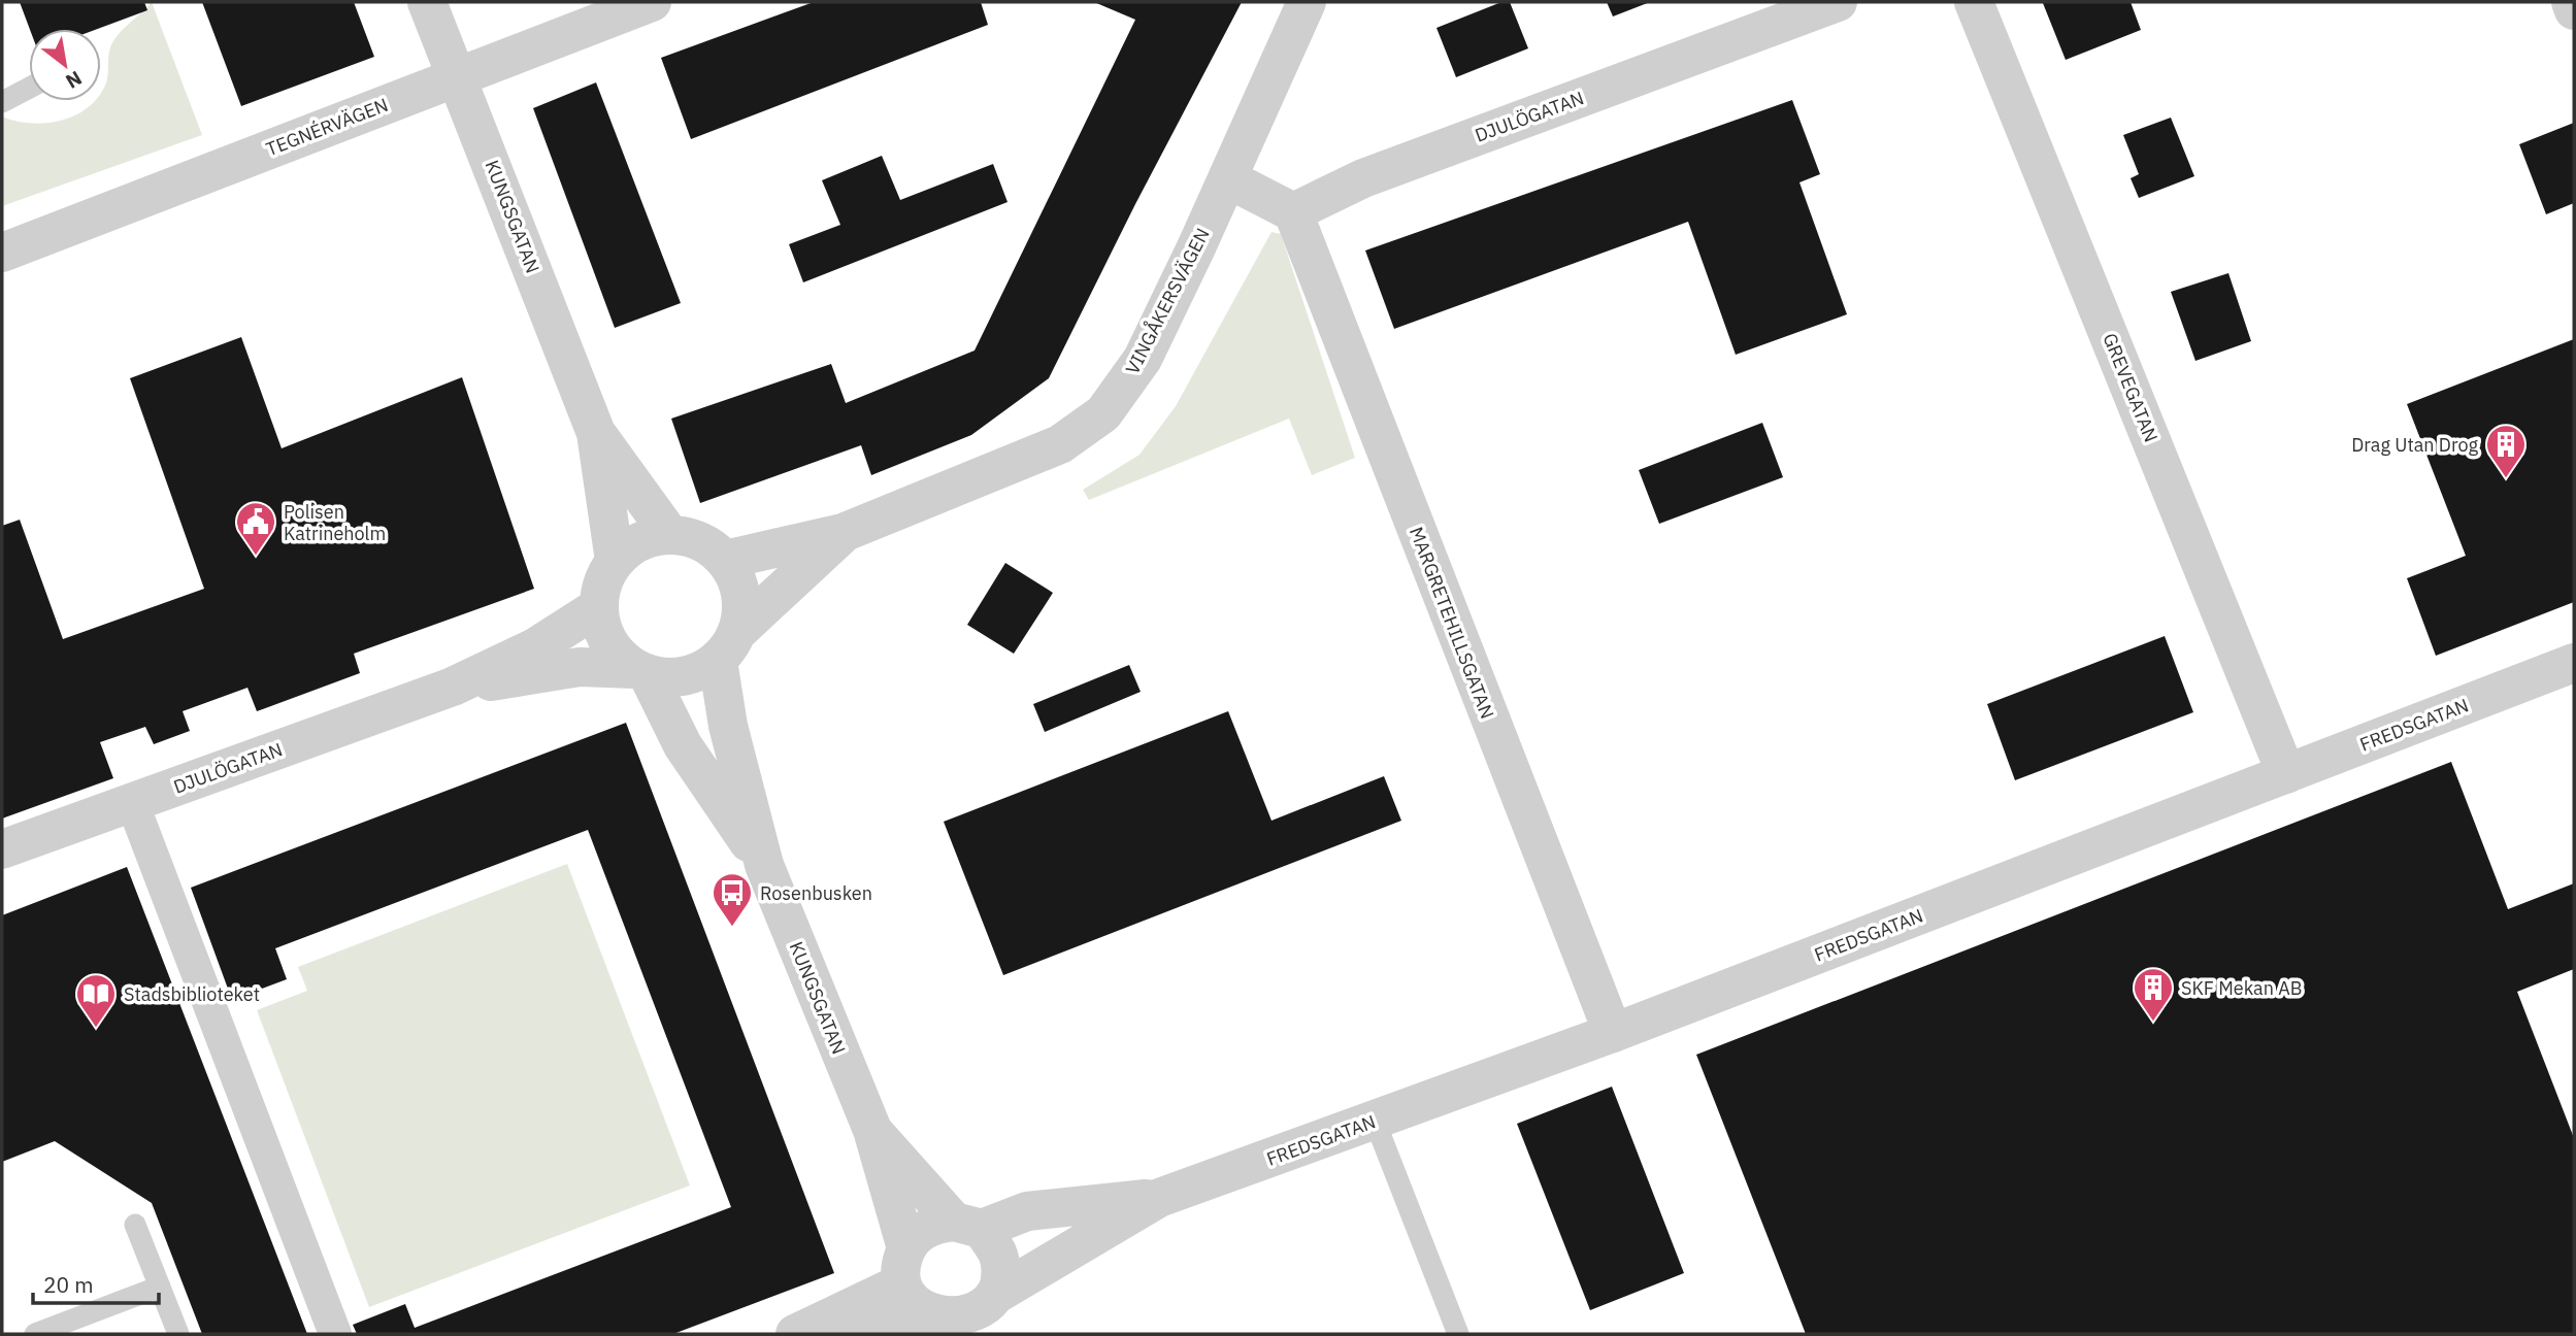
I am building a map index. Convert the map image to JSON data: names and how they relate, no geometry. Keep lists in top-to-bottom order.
{
  "streets": {
    "street": [
      "DJULÖGATAN",
      "TEGNÉRVÄGEN",
      "KUNGSGATAN",
      "VINGÅKERSVÄGEN",
      "GREVEGATAN",
      "MARGRETEHILLSGATAN",
      "FREDSGATAN"
    ]
  },
  "crossings": [
    ["DJULÖGATAN", "KUNGSGATAN"],
    ["DJULÖGATAN", "VINGÅKERSVÄGEN"],
    ["DJULÖGATAN", "MARGRETEHILLSGATAN"],
    ["TEGNÉRVÄGEN", "KUNGSGATAN"],
    ["KUNGSGATAN", "VINGÅKERSVÄGEN"],
    ["KUNGSGATAN", "FREDSGATAN"],
    ["GREVEGATAN", "FREDSGATAN"],
    ["MARGRETEHILLSGATAN", "FREDSGATAN"]
  ],
  "places": {
    "building": ["Drag Utan Drog", "SKF Mekan AB"],
    "public building": ["Polisen Katrineholm"],
    "bus stop": ["Rosenbusken"],
    "library": ["Stadsbiblioteket"]
  },
  "scale_bar": "20 m",
  "north": "bottom right"
}
